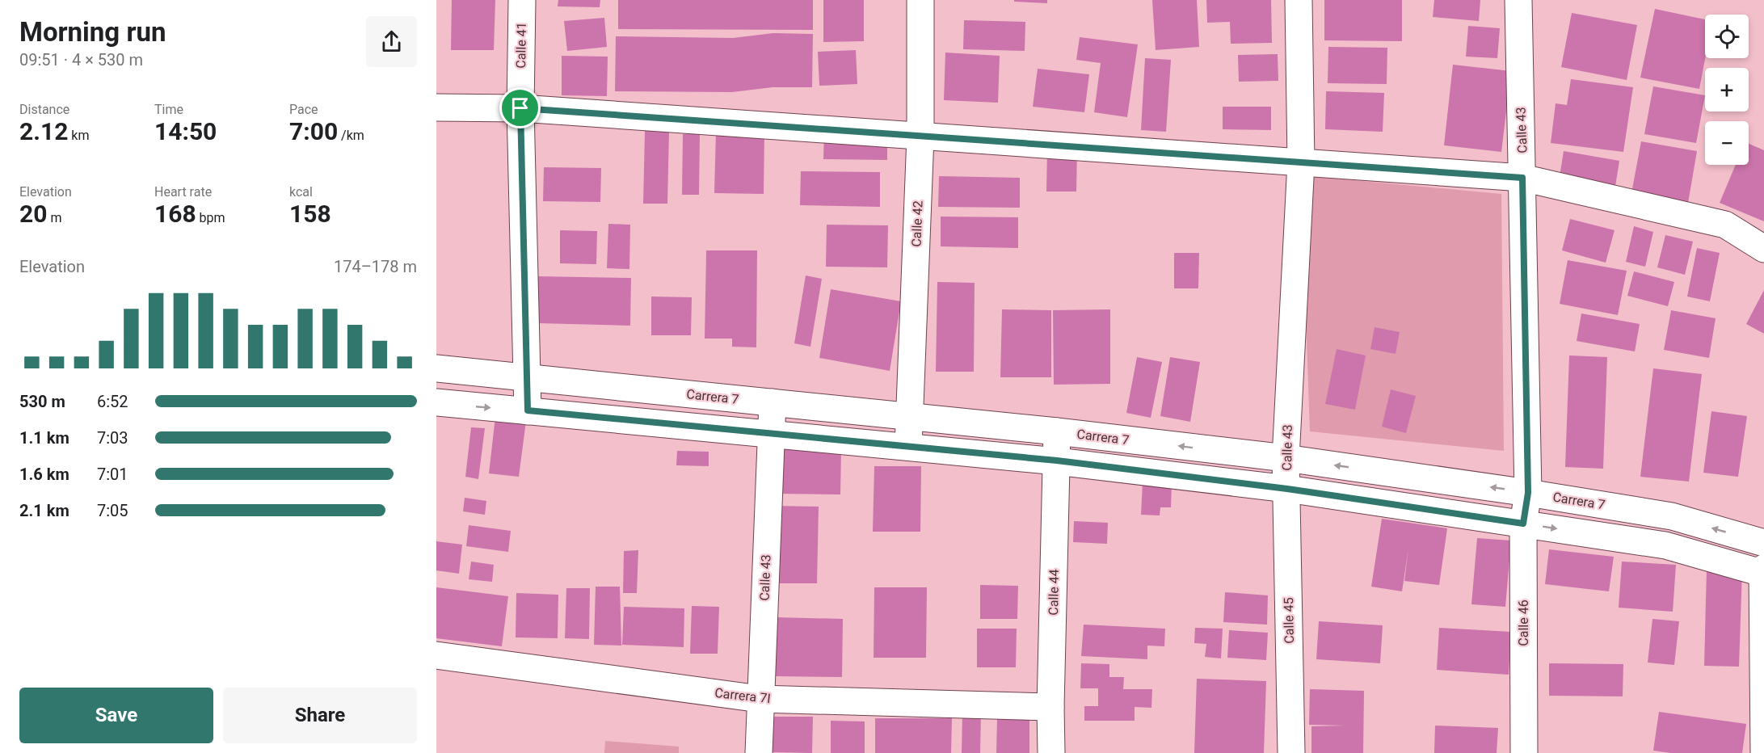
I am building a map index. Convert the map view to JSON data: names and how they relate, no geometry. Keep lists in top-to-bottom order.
{
  "streets": {
    "street": [
      "Calle 41",
      "Calle 43",
      "Calle 42",
      "Carrera 7",
      "Calle 44",
      "Calle 45",
      "Calle 46",
      "Carrera 7I"
    ]
  },
  "crossings": [
    ["Calle 41", "Carrera 7"],
    ["Calle 43", "Carrera 7"],
    ["Calle 43", "Calle 45"],
    ["Calle 43", "Calle 46"],
    ["Calle 43", "Carrera 7I"],
    ["Calle 42", "Carrera 7"],
    ["Carrera 7", "Calle 44"],
    ["Carrera 7", "Calle 46"],
    ["Calle 44", "Carrera 7I"]
  ],
  "page": {
    "heading": ["Morning run", "09:51 · 4 × 530 m"],
    "map_buttons": ["+", "−"],
    "stats": [
      ["Distance", "2.12 km"],
      ["Time", "14:50"],
      ["Pace", "7:00 /km"],
      ["Elevation", "20 m"],
      ["Heart rate", "168 bpm"],
      ["kcal", "158"]
    ],
    "chart": ["Elevation", "174–178 m"],
    "list": [
      {
        "name": "530 m",
        "note": "6:52"
      },
      {
        "name": "1.1 km",
        "note": "7:03"
      },
      {
        "name": "1.6 km",
        "note": "7:01"
      },
      {
        "name": "2.1 km",
        "note": "7:05"
      }
    ],
    "buttons": ["Save", "Share"]
  }
}
